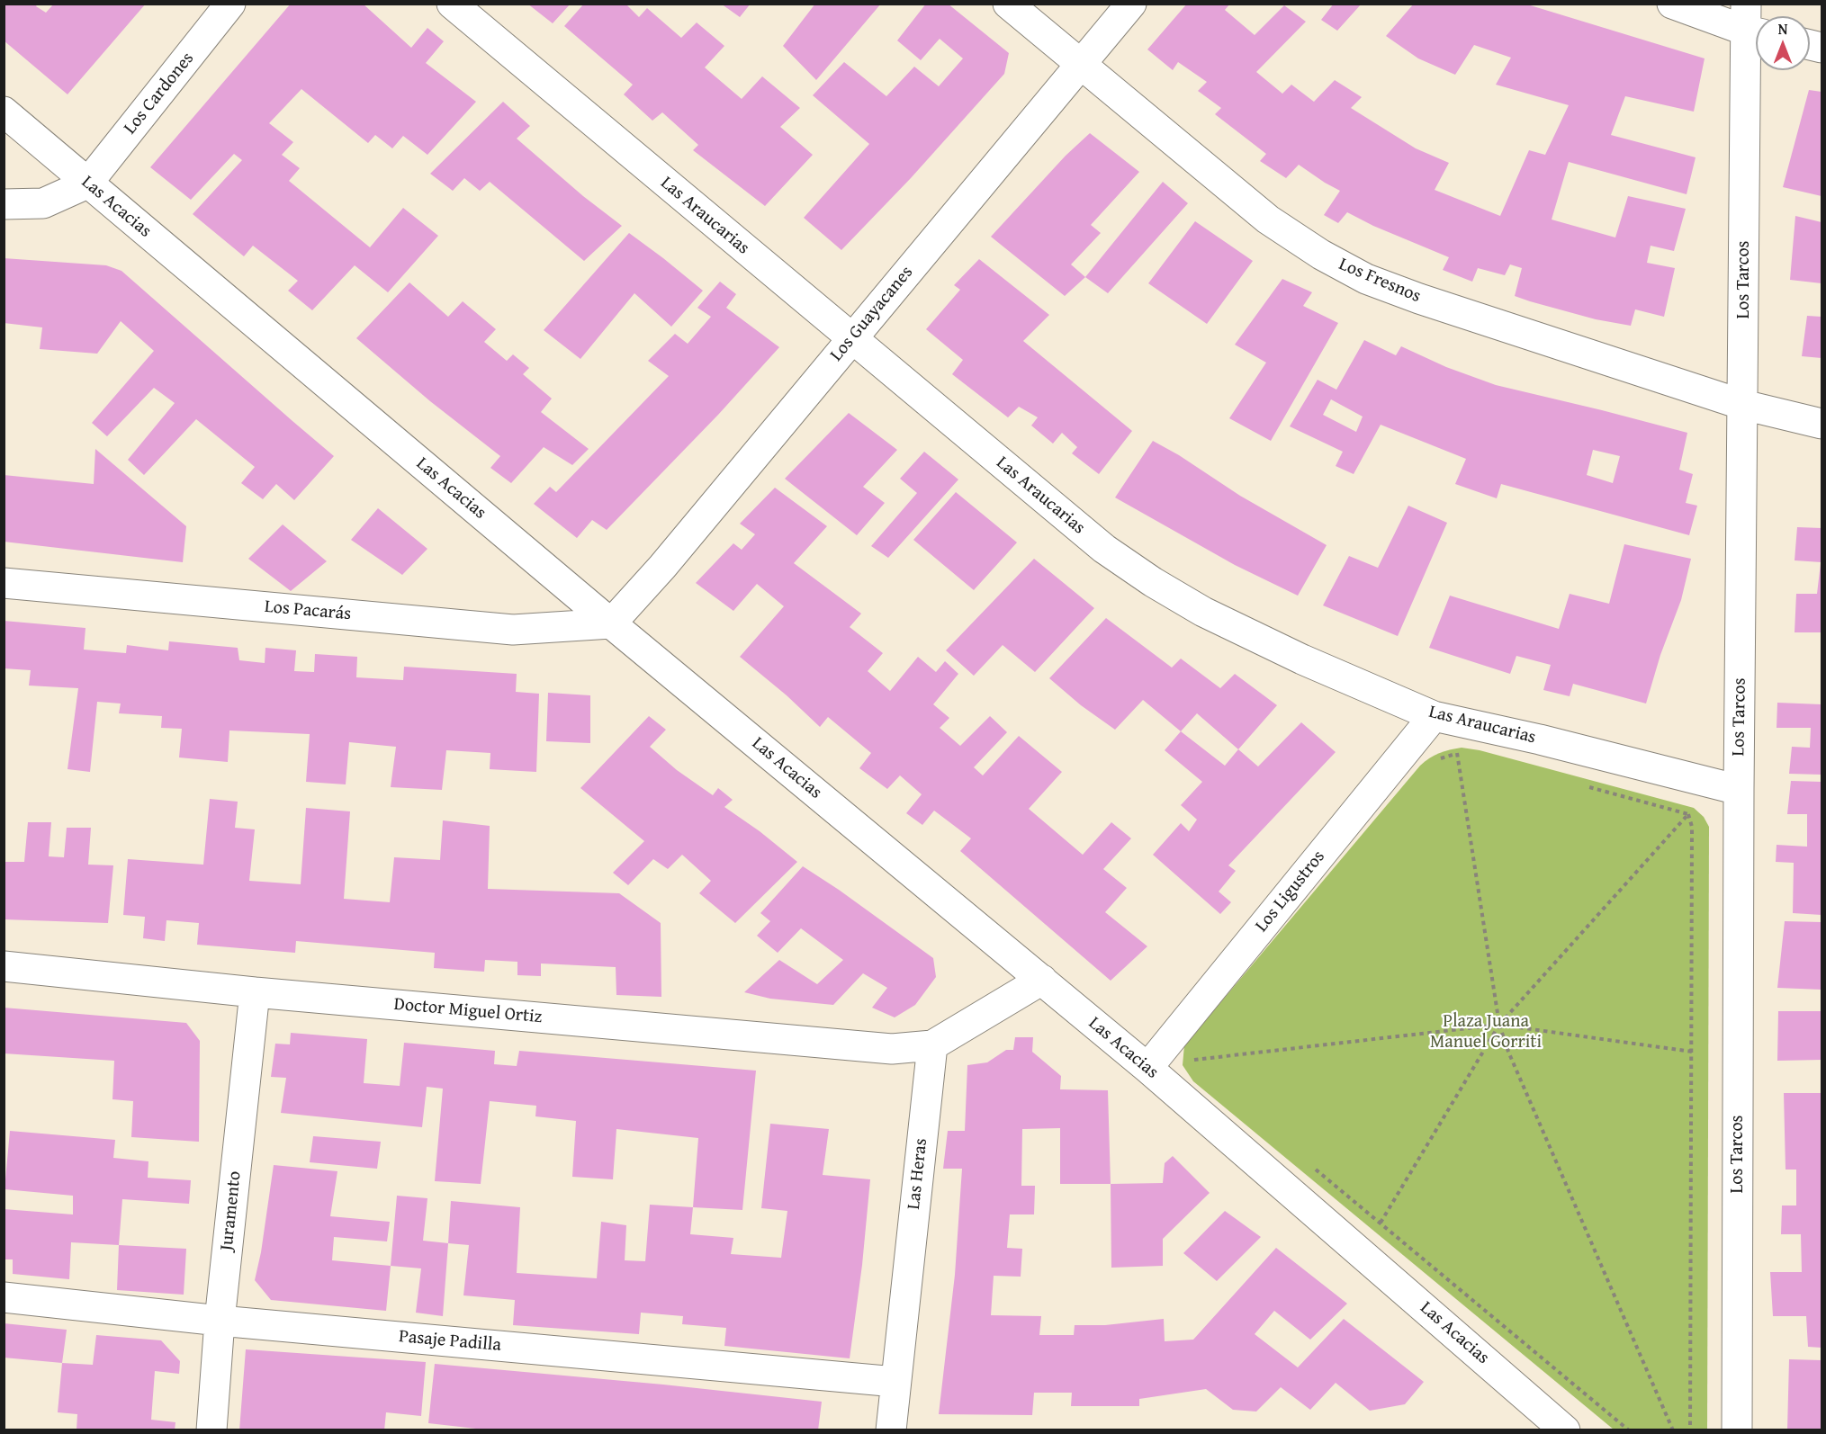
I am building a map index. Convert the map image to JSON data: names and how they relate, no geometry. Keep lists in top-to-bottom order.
{
  "streets": {
    "street": [
      "Los Cardones",
      "Las Acacias",
      "Las Araucarias",
      "Los Tarcos",
      "Los Fresnos",
      "Los Guayacanes",
      "Los Pacarás",
      "Los Ligustros",
      "Doctor Miguel Ortiz",
      "Las Heras",
      "Juramento",
      "Pasaje Padilla"
    ]
  },
  "crossings": [
    ["Los Cardones", "Las Acacias"],
    ["Las Acacias", "Los Guayacanes"],
    ["Las Acacias", "Los Pacarás"],
    ["Las Acacias", "Los Ligustros"],
    ["Las Araucarias", "Los Tarcos"],
    ["Las Araucarias", "Los Guayacanes"],
    ["Las Araucarias", "Los Ligustros"],
    ["Los Tarcos", "Los Fresnos"],
    ["Los Fresnos", "Los Guayacanes"],
    ["Los Guayacanes", "Los Pacarás"],
    ["Doctor Miguel Ortiz", "Las Heras"],
    ["Doctor Miguel Ortiz", "Juramento"],
    ["Las Heras", "Pasaje Padilla"],
    ["Juramento", "Pasaje Padilla"]
  ],
  "parks": ["Plaza Juana Manuel Gorriti"],
  "north": "top"
}
